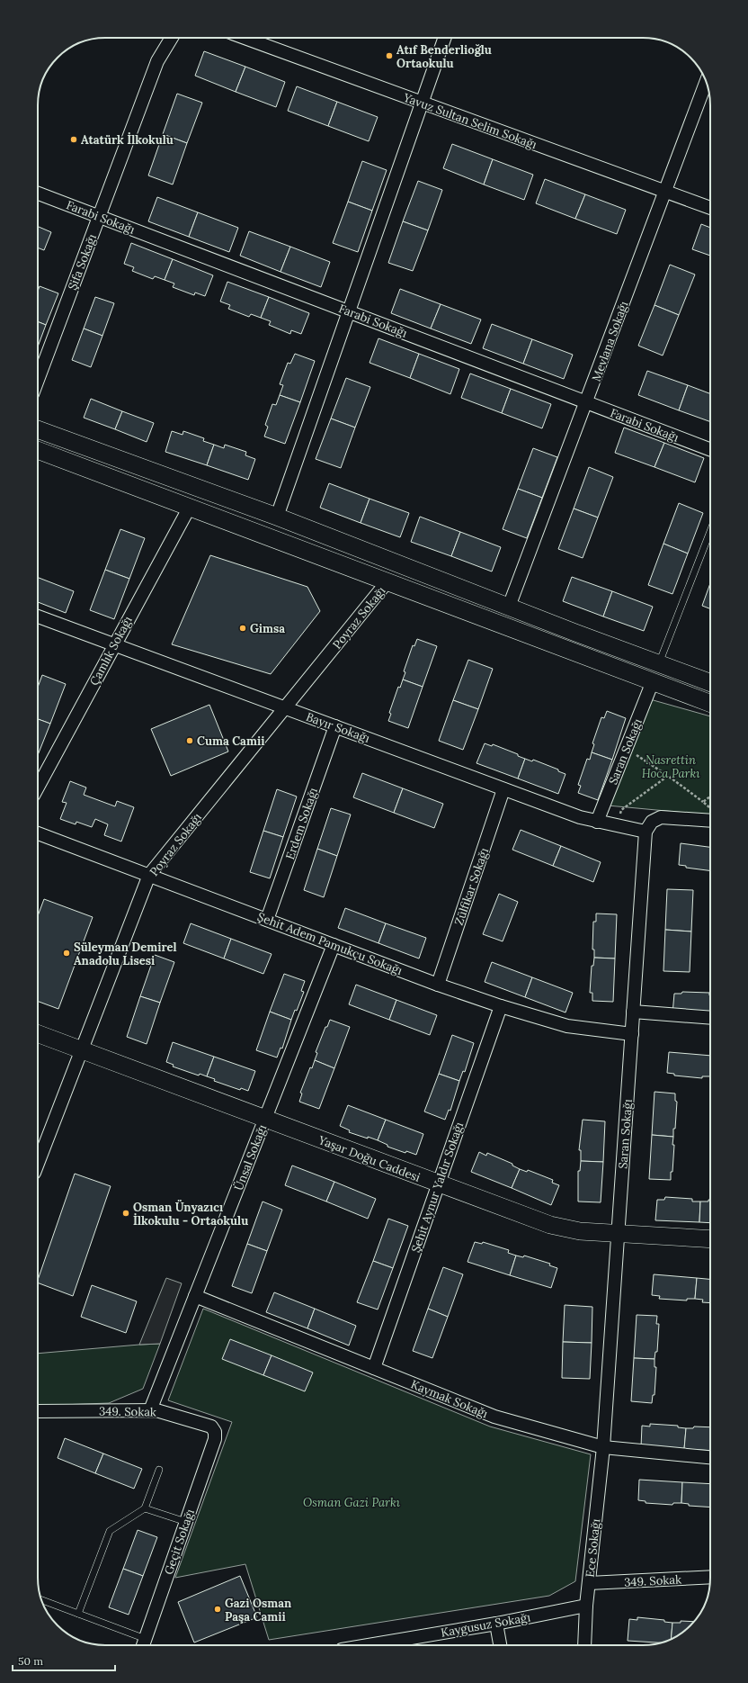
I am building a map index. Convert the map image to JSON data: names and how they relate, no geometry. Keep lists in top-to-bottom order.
{
  "streets": {
    "main road": ["Yaşar Doğu Caddesi"],
    "street": [
      "Yavuz Sultan Selim Sokağı",
      "Farabi Sokağı",
      "Şifa Sokağı",
      "Mevlana Sokağı",
      "Poyraz Sokağı",
      "Çamlık Sokağı",
      "Bayır Sokağı",
      "Saran Sokağı",
      "Erdem Sokağı",
      "Zülfikar Sokağı",
      "Şehit Adem Pamukçu Sokağı",
      "Ünsal Sokağı",
      "Şehit Aynur Yaldır Sokağı",
      "Kaymak Sokağı",
      "349. Sokak",
      "Geçit Sokağı",
      "Ece Sokağı",
      "Kaygusuz Sokağı"
    ]
  },
  "crossings": [
    ["Yavuz Sultan Selim Sokağı", "Mevlana Sokağı"],
    ["Farabi Sokağı", "Şifa Sokağı"],
    ["Farabi Sokağı", "Mevlana Sokağı"],
    ["Poyraz Sokağı", "Bayır Sokağı"],
    ["Poyraz Sokağı", "Şehit Adem Pamukçu Sokağı"],
    ["Poyraz Sokağı", "Yaşar Doğu Caddesi"],
    ["Çamlık Sokağı", "Bayır Sokağı"],
    ["Bayır Sokağı", "Saran Sokağı"],
    ["Bayır Sokağı", "Erdem Sokağı"],
    ["Bayır Sokağı", "Zülfikar Sokağı"],
    ["Saran Sokağı", "Şehit Adem Pamukçu Sokağı"],
    ["Saran Sokağı", "Yaşar Doğu Caddesi"],
    ["Saran Sokağı", "Kaymak Sokağı"],
    ["Saran Sokağı", "Ece Sokağı"],
    ["Erdem Sokağı", "Şehit Adem Pamukçu Sokağı"],
    ["Zülfikar Sokağı", "Şehit Adem Pamukçu Sokağı"],
    ["Şehit Adem Pamukçu Sokağı", "Ünsal Sokağı"],
    ["Şehit Adem Pamukçu Sokağı", "Şehit Aynur Yaldır Sokağı"],
    ["Ünsal Sokağı", "Yaşar Doğu Caddesi"],
    ["Ünsal Sokağı", "Kaymak Sokağı"],
    ["Ünsal Sokağı", "349. Sokak"],
    ["Yaşar Doğu Caddesi", "Şehit Aynur Yaldır Sokağı"],
    ["Şehit Aynur Yaldır Sokağı", "Kaymak Sokağı"],
    ["Kaymak Sokağı", "Ece Sokağı"],
    ["349. Sokak", "Geçit Sokağı"],
    ["349. Sokak", "Ece Sokağı"],
    ["Ece Sokağı", "Kaygusuz Sokağı"]
  ],
  "parks": ["Nasrettin Hoca Parkı", "Osman Gazi Parkı"],
  "places": [
    "Atıf Benderlioğlu Ortaokulu",
    "Atatürk İlkokulu",
    "Gimsa",
    "Cuma Camii",
    "Süleyman Demirel Anadolu Lisesi",
    "Osman Ünyazıcı İlkokulu - Ortaokulu",
    "Gazi Osman Paşa Camii"
  ],
  "scale_bar": "50 m"
}
